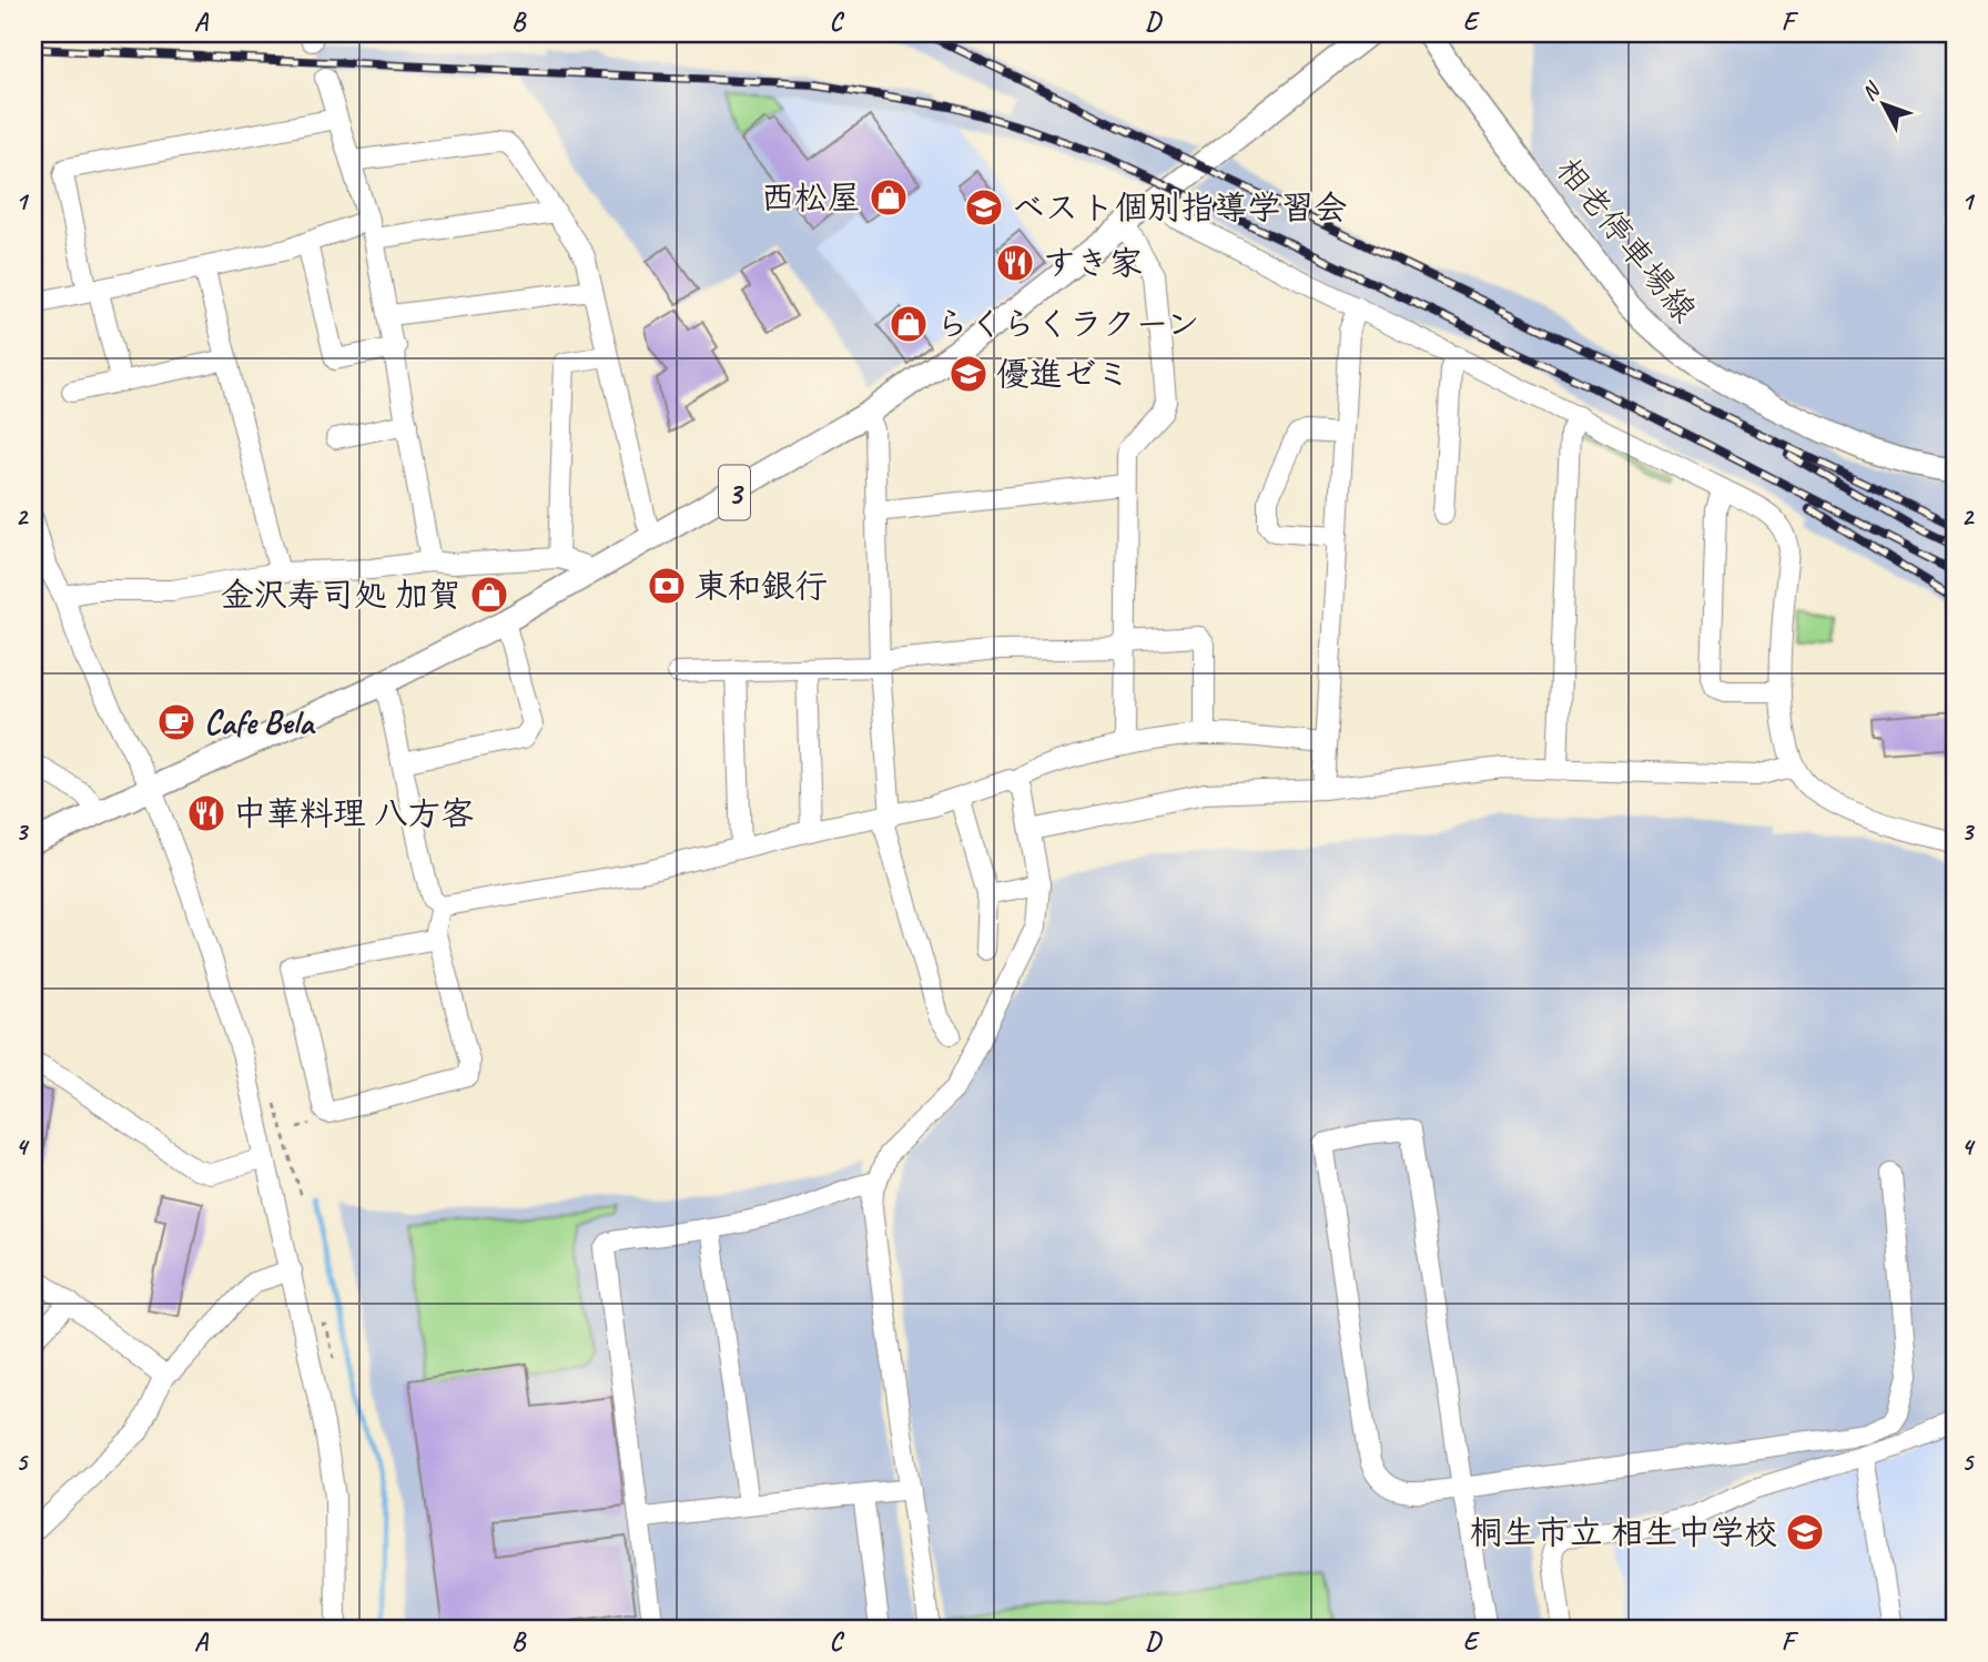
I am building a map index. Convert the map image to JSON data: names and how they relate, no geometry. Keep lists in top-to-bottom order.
{
  "streets": {
    "main road": ["相老停車場線", "3"]
  },
  "places": {
    "shop": ["西松屋", "らくらくラクーン", "金沢寿司処 加賀"],
    "school or university": ["ベスト個別指導学習会", "優進ゼミ", "桐生市立 相生中学校"],
    "restaurant": ["すき家", "中華料理 八方客"],
    "bank": ["東和銀行"],
    "cafe": ["Cafe Bela"]
  },
  "north": "top left",
  "grid": {
    "columns": [
      "A",
      "B",
      "C",
      "D",
      "E",
      "F"
    ],
    "rows": [
      "1",
      "2",
      "3",
      "4",
      "5"
    ]
  }
}
